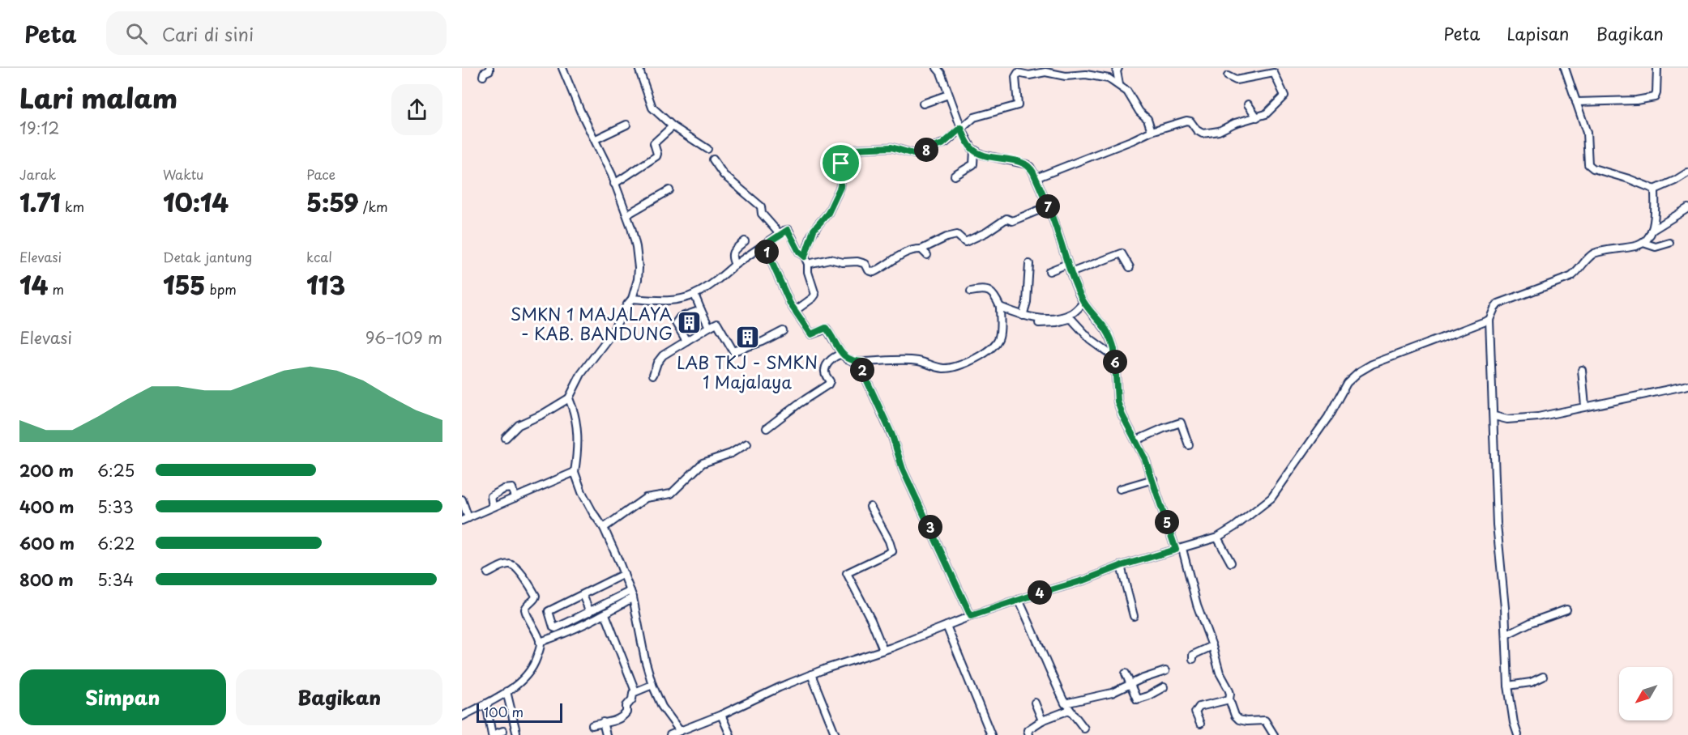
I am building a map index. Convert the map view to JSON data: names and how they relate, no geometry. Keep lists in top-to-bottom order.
{
  "places": {
    "building": ["SMKN 1 MAJALAYA - KAB. BANDUNG", "LAB TKJ - SMKN 1 Majalaya"]
  },
  "scale_bar": "100 m",
  "north": "bottom left",
  "page": {
    "header": "Peta",
    "search": "Cari di sini",
    "nav": ["Peta", "Lapisan", "Bagikan"],
    "heading": ["Lari malam", "19:12"],
    "pins": [
      "8",
      "7",
      "1",
      "6",
      "2",
      "5",
      "3",
      "4"
    ],
    "stats": [
      ["Jarak", "1.71 km"],
      ["Waktu", "10:14"],
      ["Pace", "5:59 /km"],
      ["Elevasi", "14 m"],
      ["Detak jantung", "155 bpm"],
      ["kcal", "113"]
    ],
    "chart": ["Elevasi", "96–109 m"],
    "list": [
      {
        "name": "200 m",
        "note": "6:25"
      },
      {
        "name": "400 m",
        "note": "5:33"
      },
      {
        "name": "600 m",
        "note": "6:22"
      },
      {
        "name": "800 m",
        "note": "5:34"
      }
    ],
    "buttons": ["Simpan", "Bagikan"],
    "scale": "100 m"
  }
}
